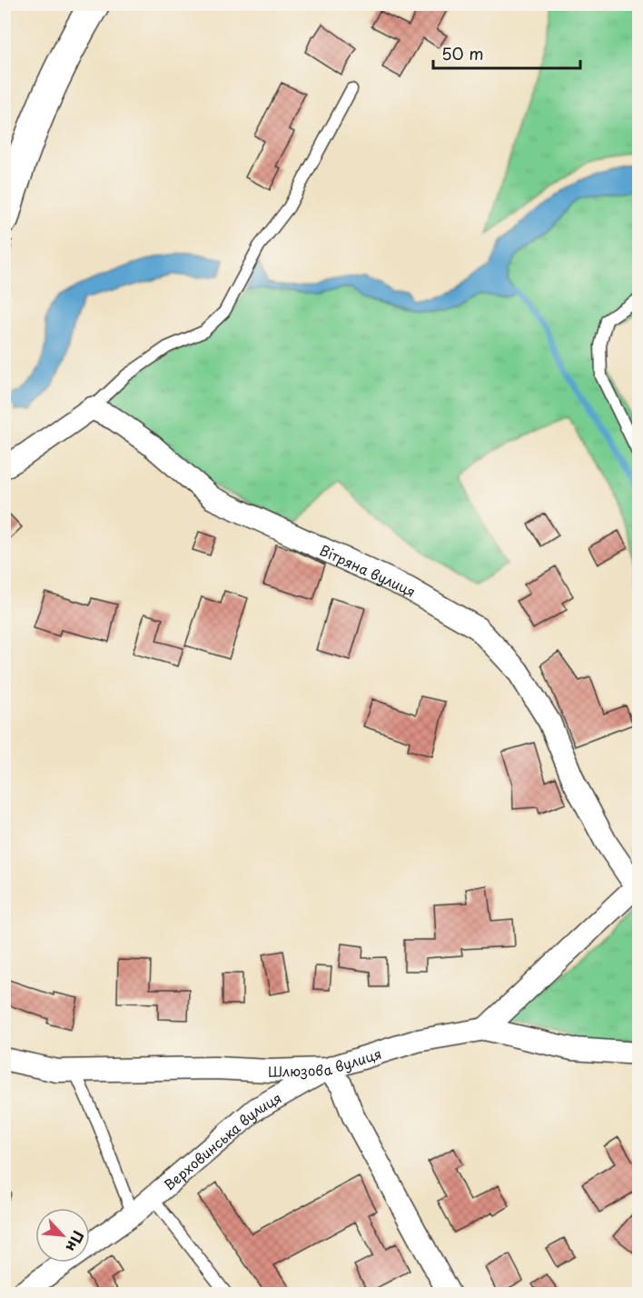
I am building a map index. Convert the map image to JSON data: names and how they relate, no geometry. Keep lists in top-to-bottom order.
{
  "streets": {
    "street": ["Вітряна вулиця", "Шлюзова вулиця", "Верховинська вулиця"]
  },
  "crossings": [
    ["Шлюзова вулиця", "Верховинська вулиця"]
  ],
  "scale_bar": "50 m",
  "north": "bottom right"
}
